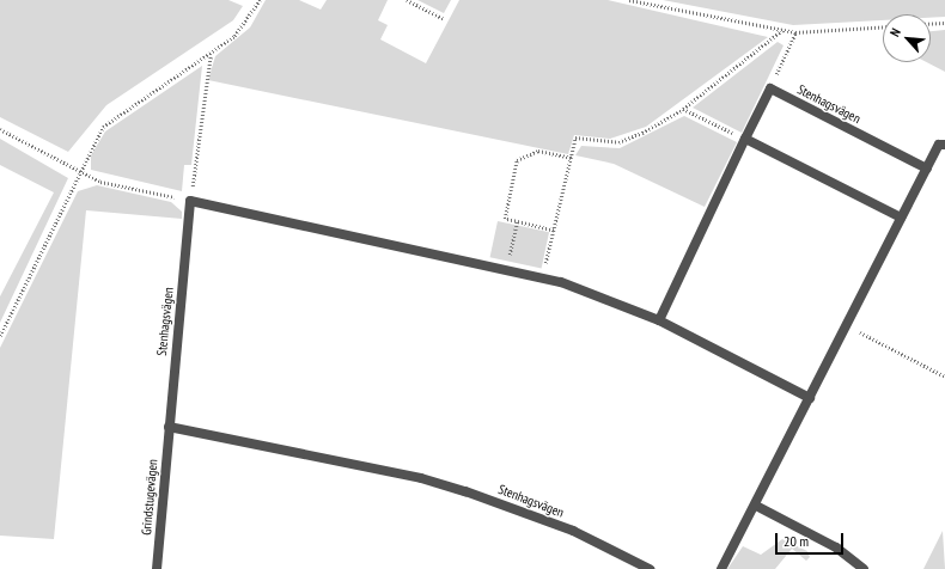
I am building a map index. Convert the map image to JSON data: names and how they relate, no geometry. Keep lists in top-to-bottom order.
{
  "streets": {
    "street": ["Stenhagsvägen", "Grindstugevägen"]
  },
  "crossings": [
    ["Stenhagsvägen", "Grindstugevägen"]
  ],
  "scale_bar": "20 m",
  "north": "top left"
}
